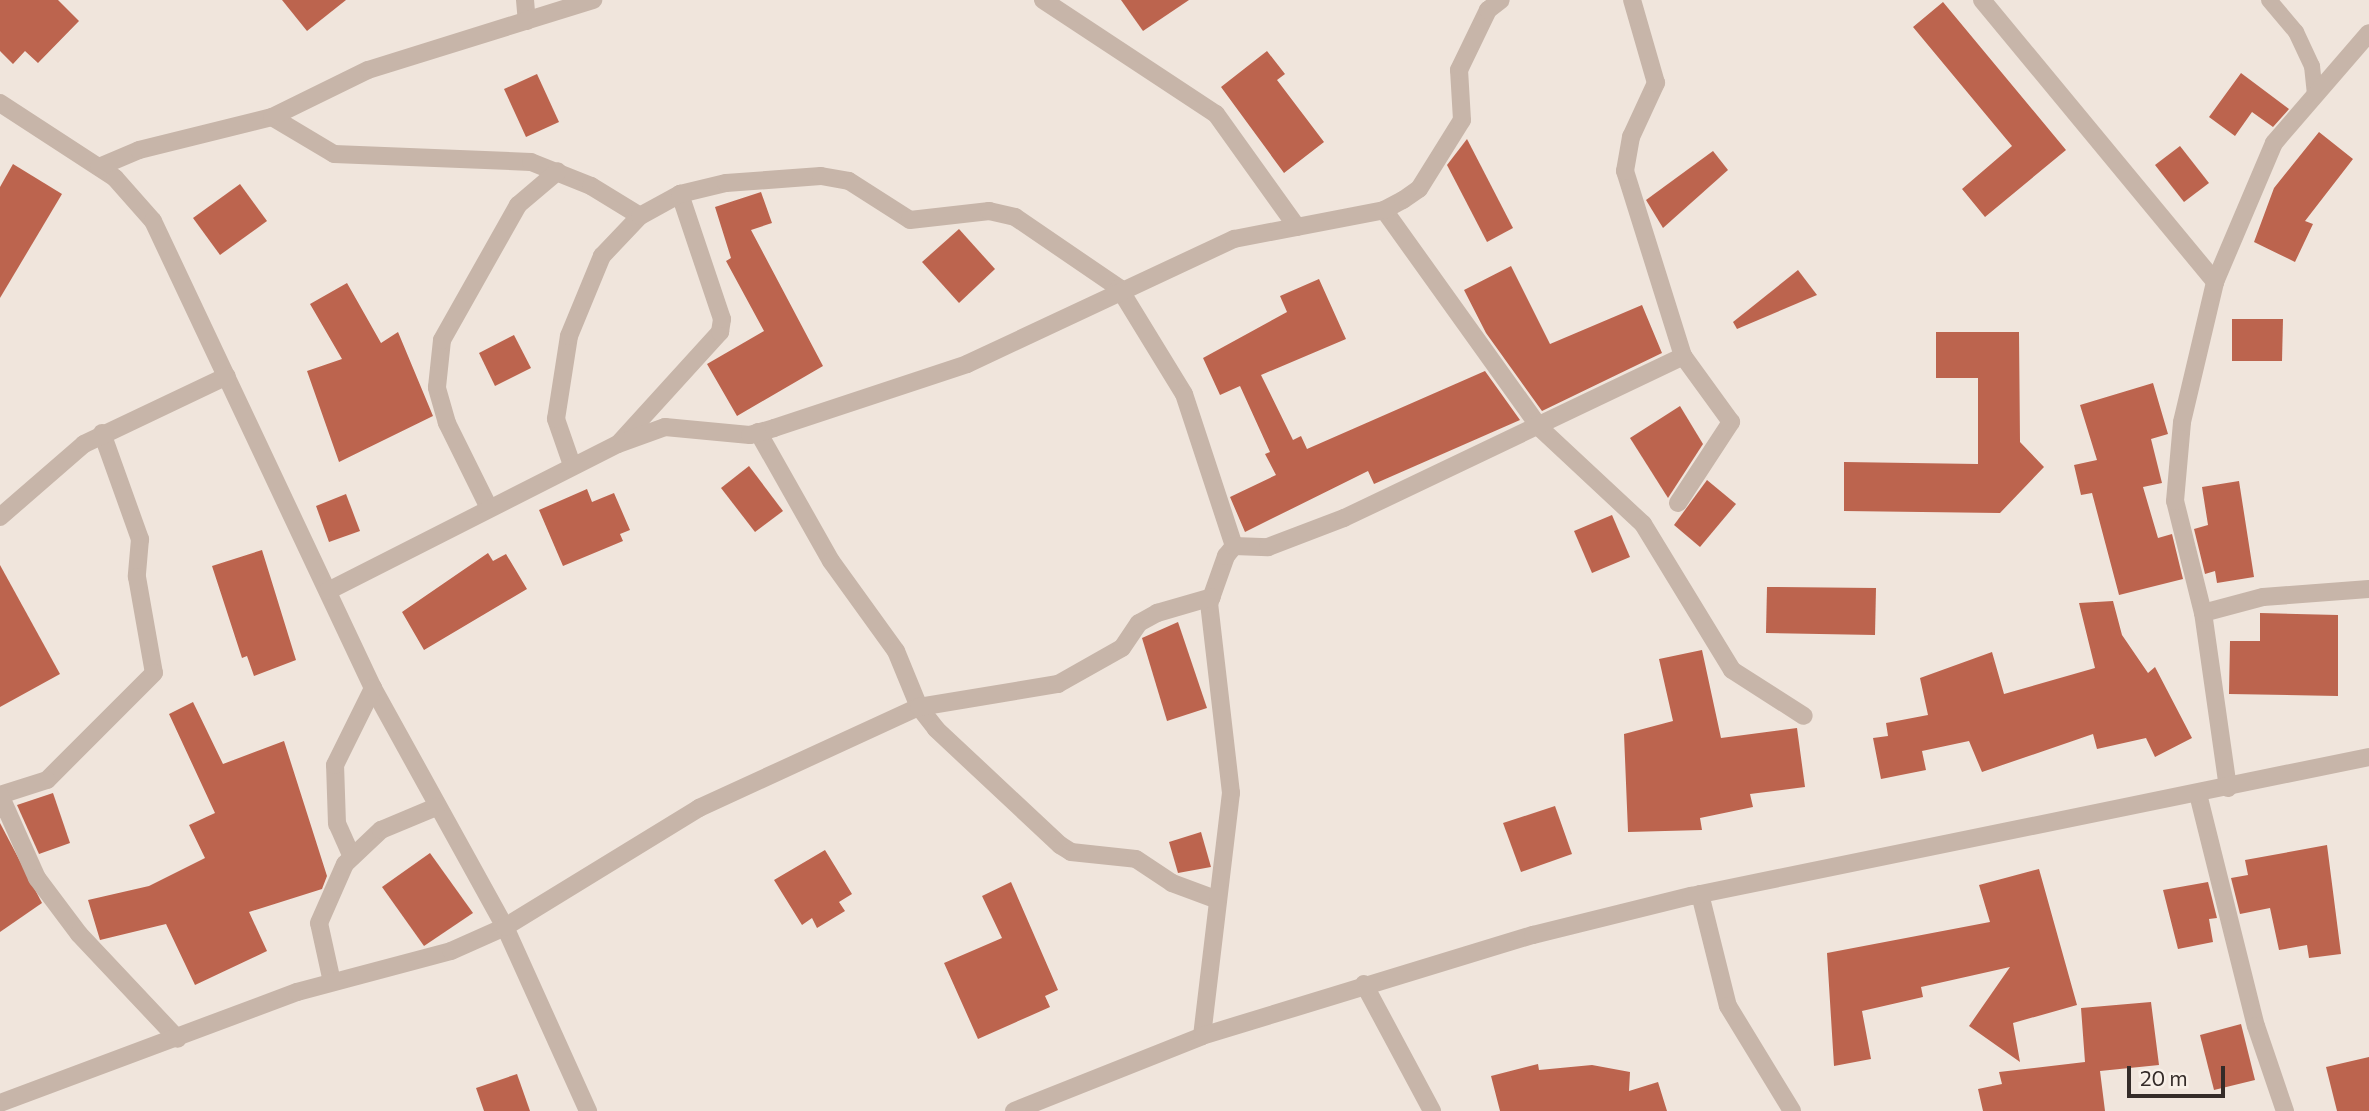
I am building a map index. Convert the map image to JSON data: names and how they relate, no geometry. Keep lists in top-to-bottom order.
{
  "scale_bar": "20 m"
}
